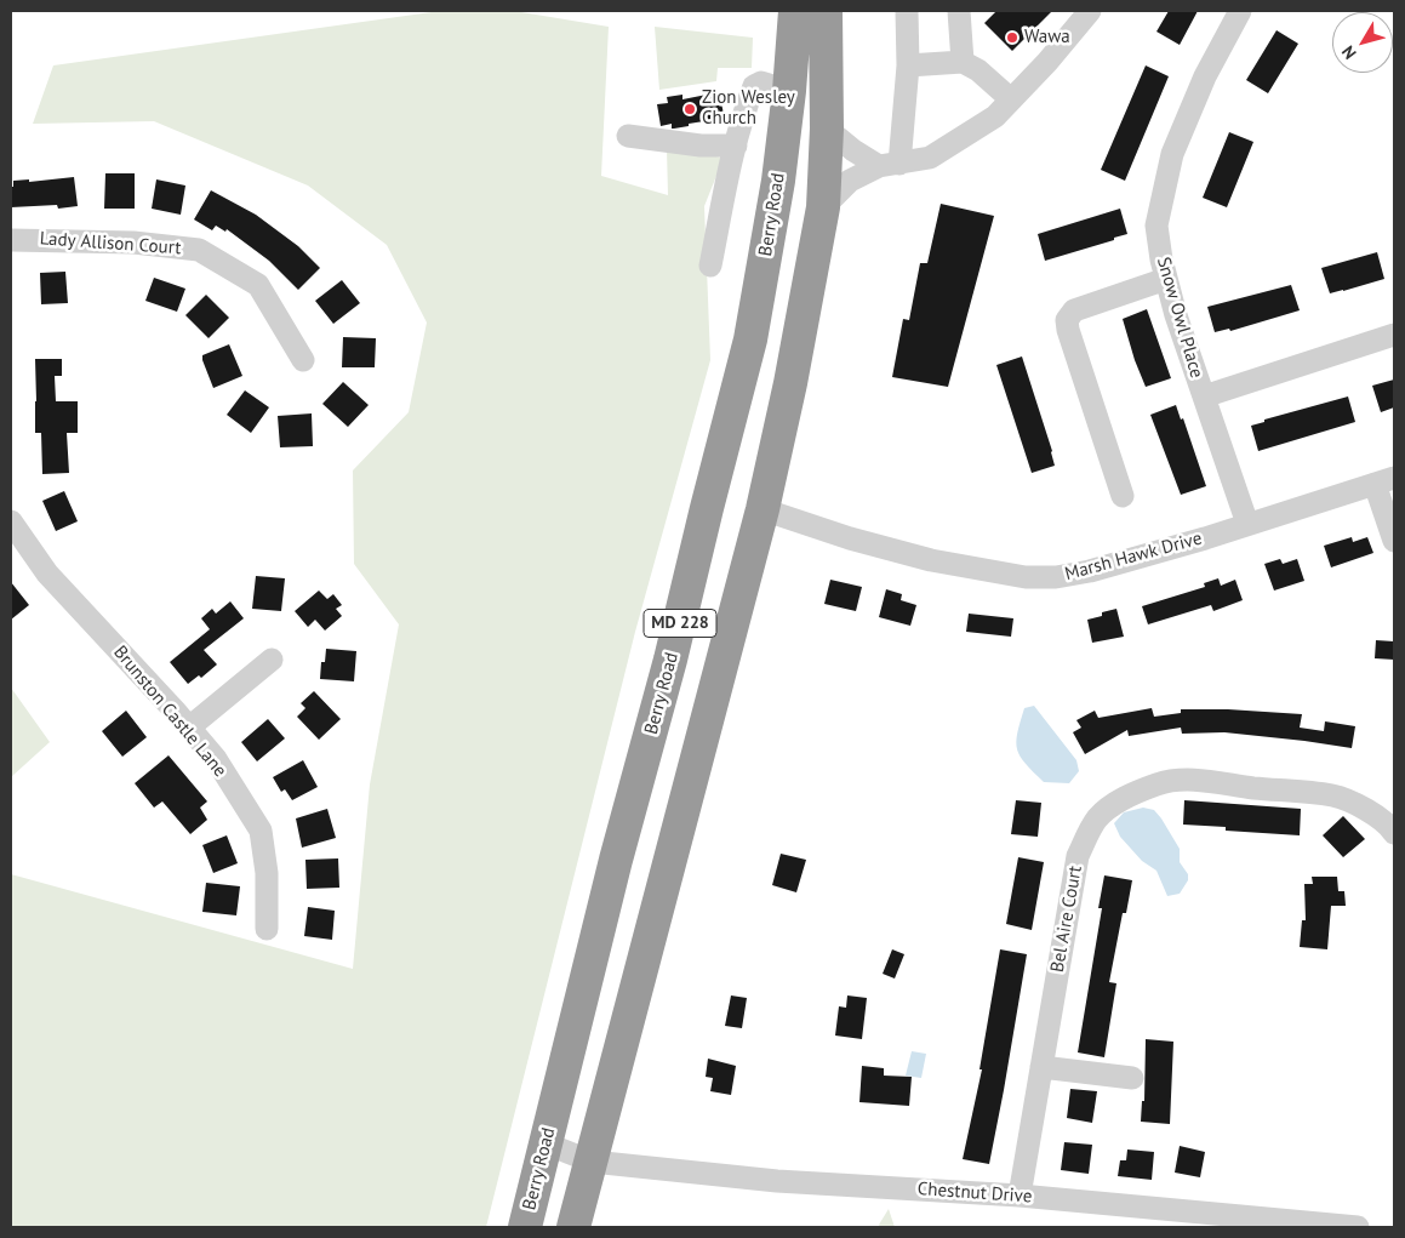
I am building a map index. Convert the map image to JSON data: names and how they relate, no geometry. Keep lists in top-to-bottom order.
{
  "streets": {
    "highway": ["Berry Road", "MD 228"],
    "street": [
      "Lady Allison Court",
      "Snow Owl Place",
      "Marsh Hawk Drive",
      "Brunston Castle Lane",
      "Bel Aire Court",
      "Chestnut Drive"
    ]
  },
  "crossings": [
    ["Berry Road", "Chestnut Drive"],
    ["Snow Owl Place", "Marsh Hawk Drive"],
    ["Marsh Hawk Drive", "MD 228"],
    ["MD 228", "Chestnut Drive"],
    ["Bel Aire Court", "Chestnut Drive"]
  ],
  "places": ["Wawa", "Zion Wesley Church"],
  "north": "bottom left"
}
